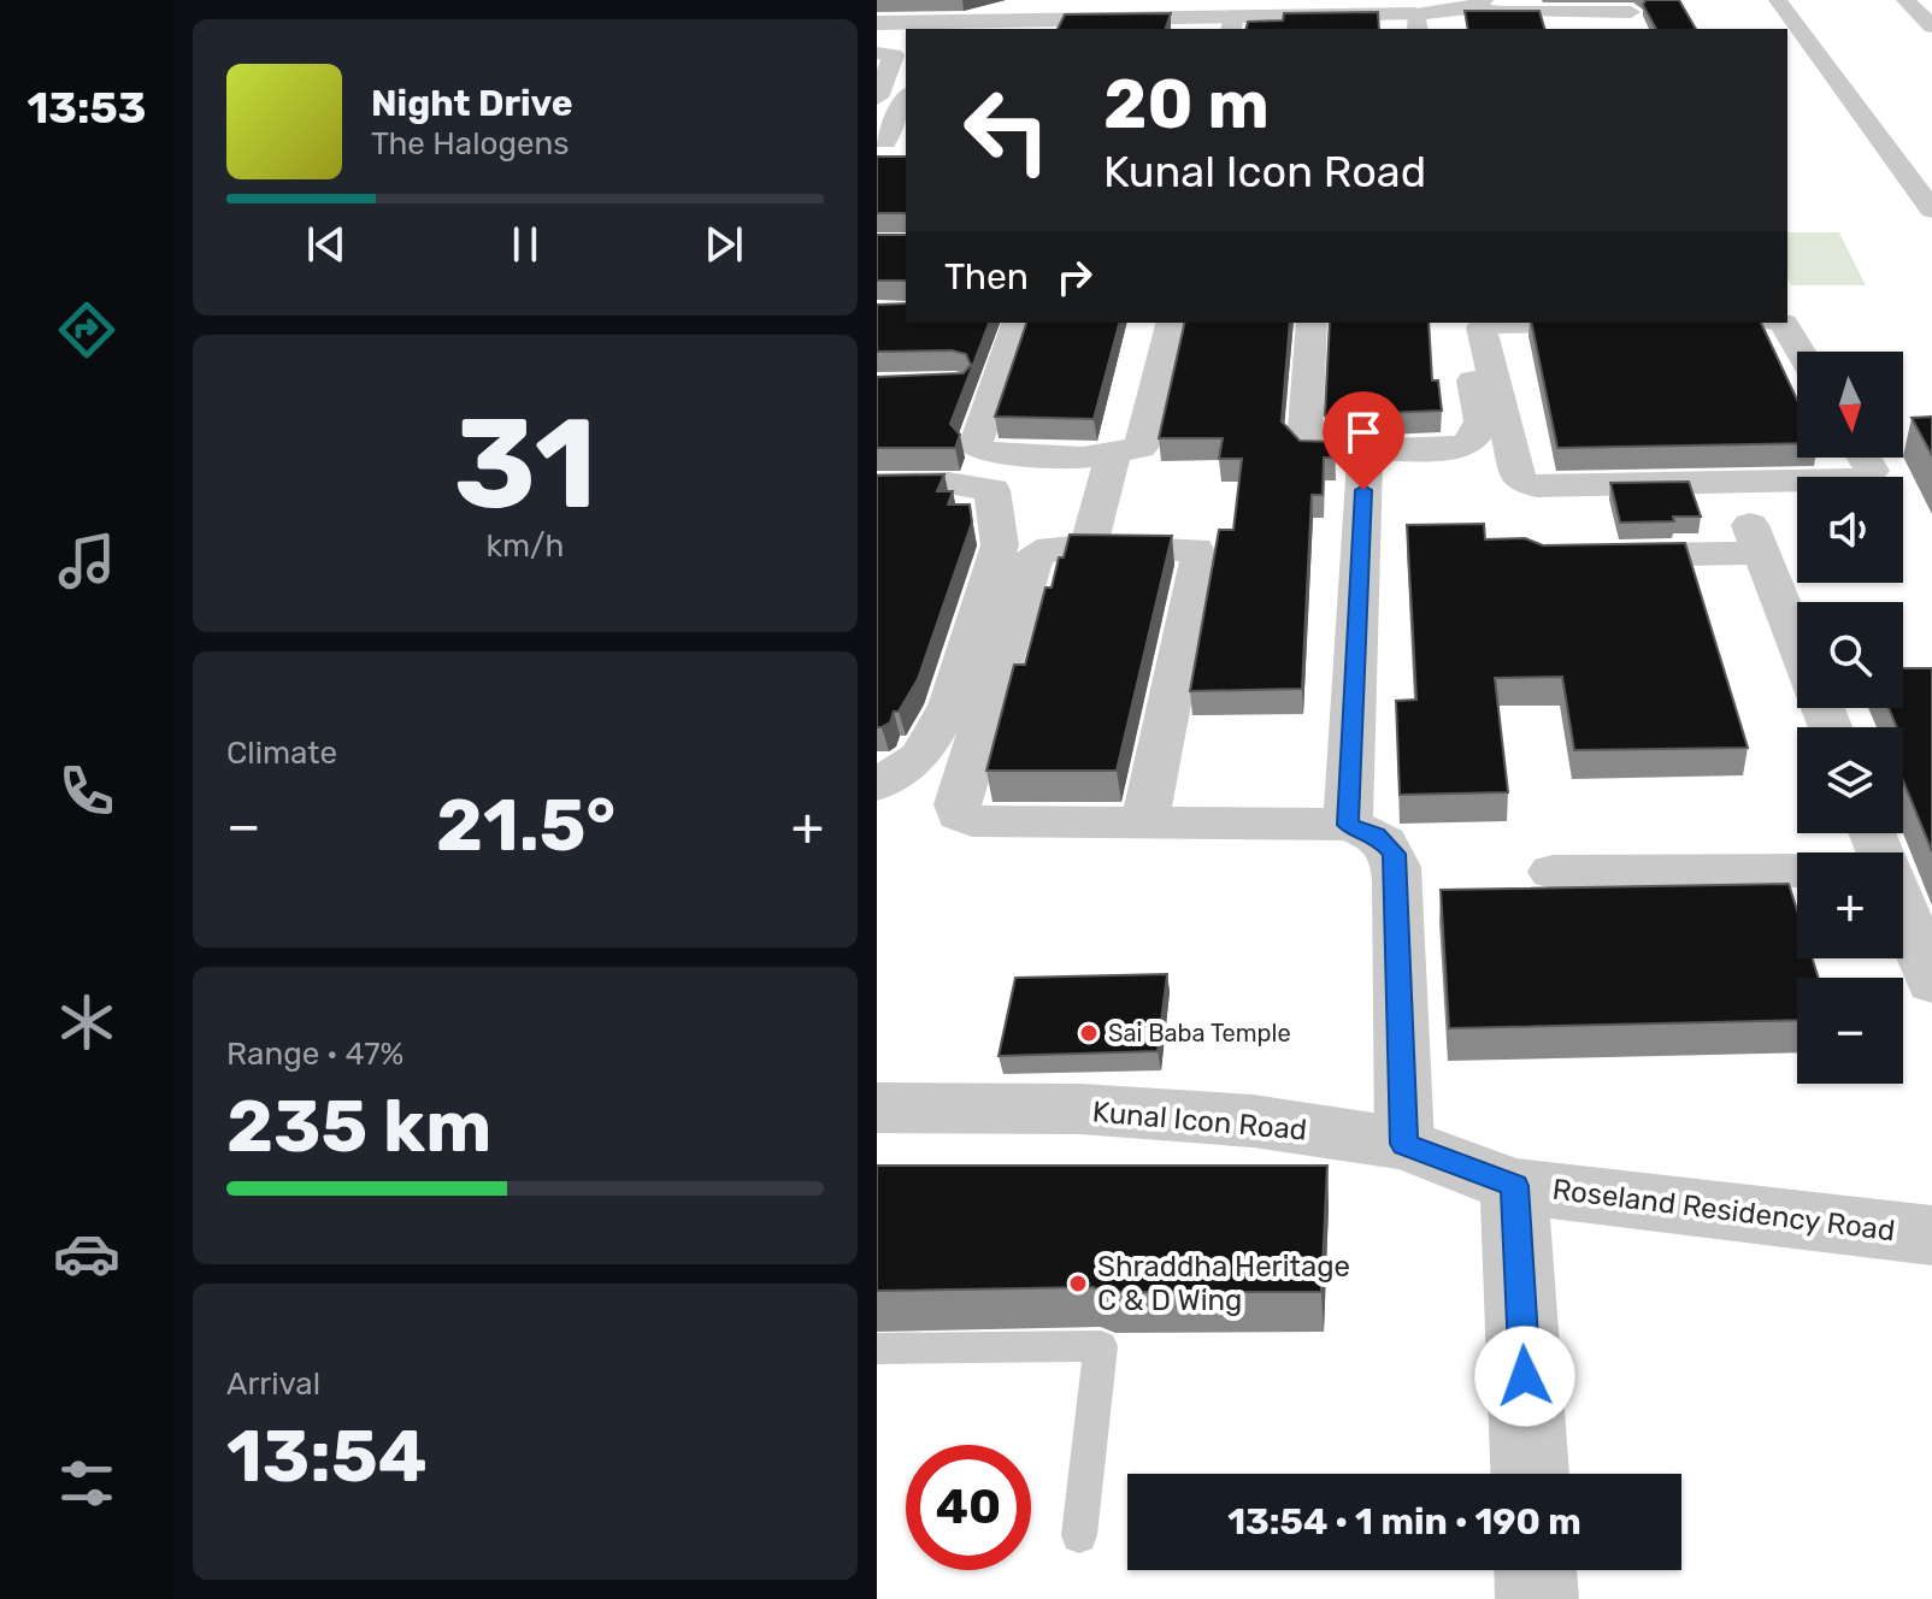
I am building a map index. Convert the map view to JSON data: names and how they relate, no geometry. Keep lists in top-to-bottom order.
{
  "streets": {
    "street": ["Kunal Icon Road", "Roseland Residency Road"]
  },
  "crossings": [
    ["Kunal Icon Road", "Roseland Residency Road"]
  ],
  "places": ["Sai Baba Temple", "Shraddha Heritage C & D Wing"],
  "north": "bottom",
  "page": {
    "tabs": "13:53",
    "turn": ["20 m", "Kunal Icon Road"],
    "song": ["Night Drive", "The Halogens"],
    "then": "Then",
    "tile": [
      ["31", "km/h"],
      "Climate",
      ["Range · 47%", "235 km"],
      ["Arrival", "13:54"]
    ],
    "map_buttons": ["+", "−"],
    "heat": ["−", "21.5°", "+"],
    "limit": "40",
    "trip": "13:54 · 1 min · 190 m"
  }
}
